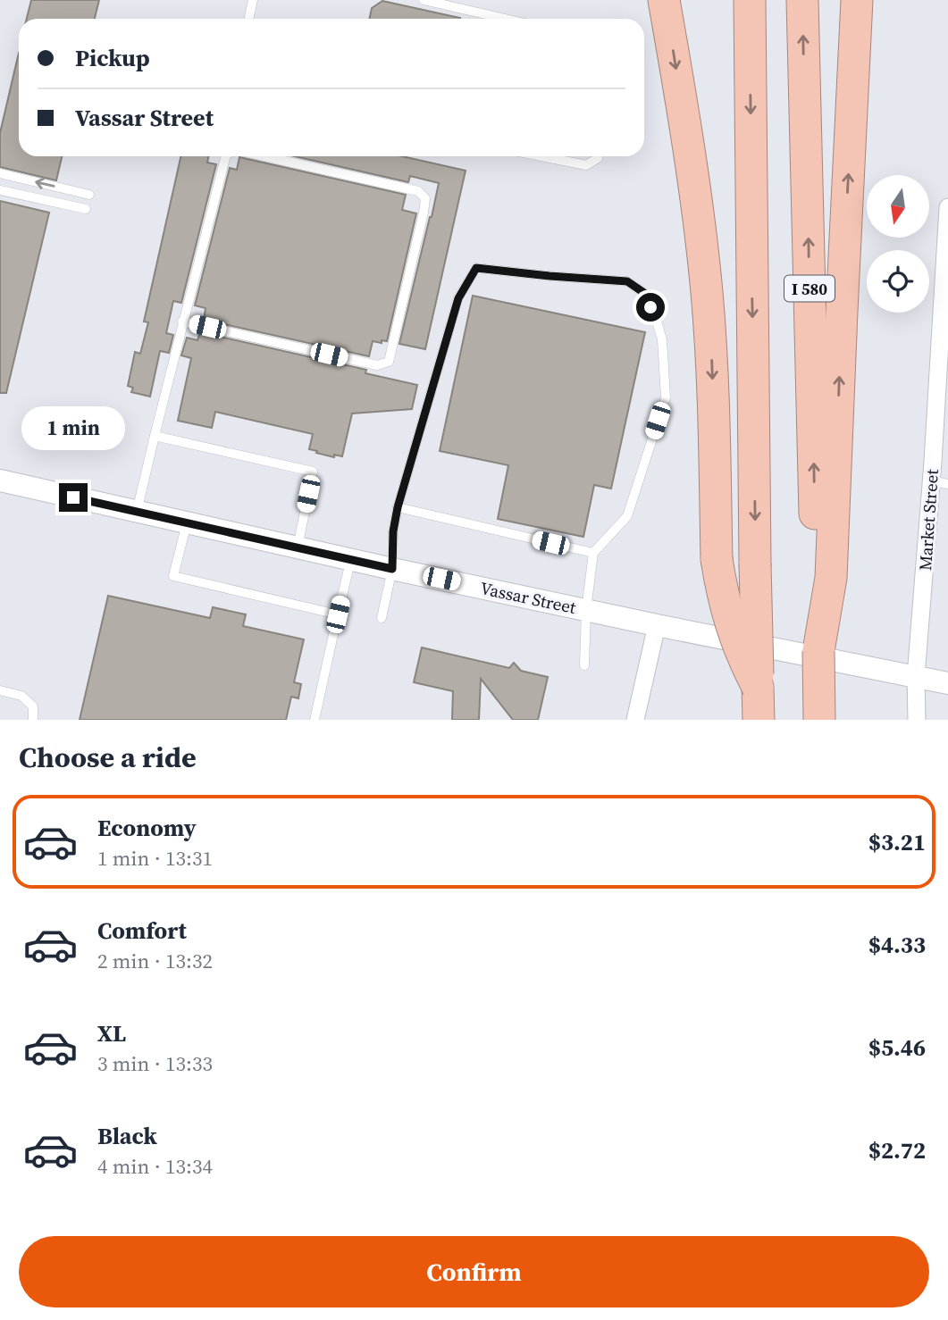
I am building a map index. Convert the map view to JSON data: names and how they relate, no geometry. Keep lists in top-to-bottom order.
{
  "streets": {
    "highway": ["I 580"],
    "street": ["Market Street", "Vassar Street"]
  },
  "crossings": [
    ["Market Street", "Vassar Street"]
  ],
  "north": "bottom",
  "page": {
    "banner": ["Pickup", "Vassar Street"],
    "bubble": "1 min",
    "heading": "Choose a ride",
    "list": [
      {
        "name": "Economy",
        "note": "1 min · 13:31",
        "value": "$3.21"
      },
      {
        "name": "Comfort",
        "note": "2 min · 13:32",
        "value": "$4.33"
      },
      {
        "name": "XL",
        "note": "3 min · 13:33",
        "value": "$5.46"
      },
      {
        "name": "Black",
        "note": "4 min · 13:34",
        "value": "$2.72"
      }
    ],
    "buttons": "Confirm"
  }
}
